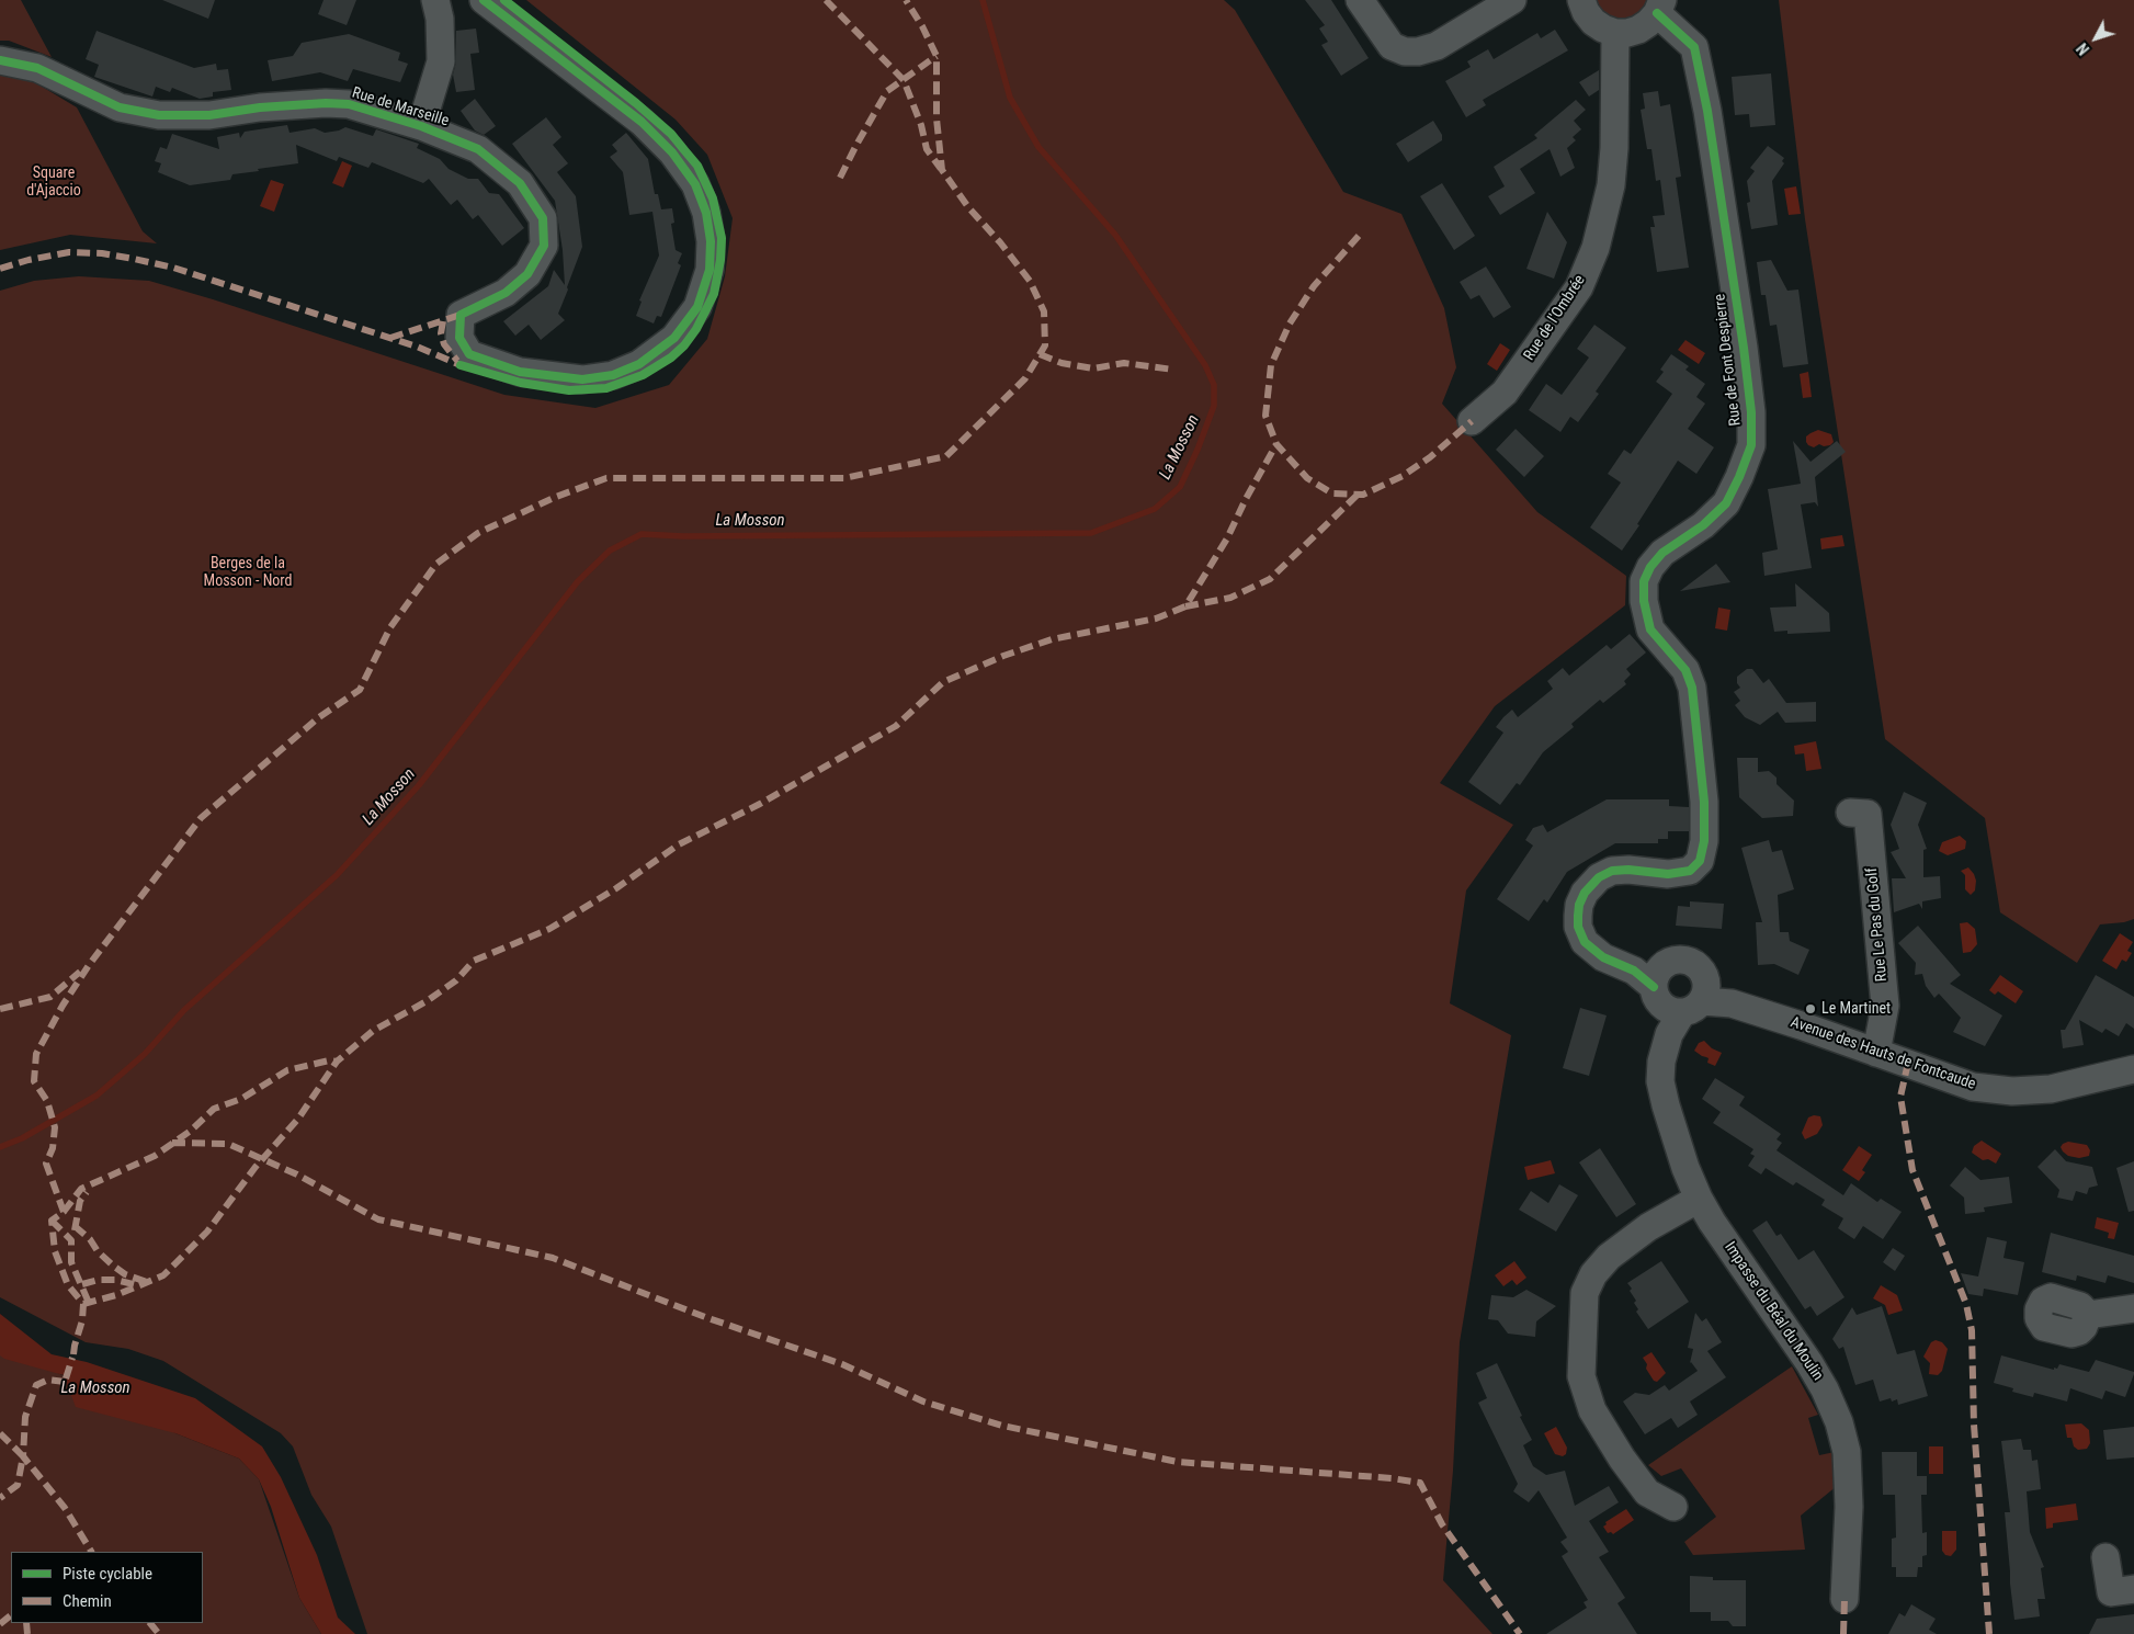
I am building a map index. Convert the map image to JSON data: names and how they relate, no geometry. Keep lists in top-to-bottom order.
{
  "streets": {
    "street": [
      "Rue de Marseille",
      "Rue de l'Ombrée",
      "Rue de Font Despierre",
      "Rue Le Pas du Golf",
      "Avenue des Hauts de Fontcaude",
      "Impasse du Béal du Moulin"
    ]
  },
  "crossings": [
    ["Rue de Font Despierre", "Avenue des Hauts de Fontcaude"],
    ["Rue de Font Despierre", "Impasse du Béal du Moulin"],
    ["Rue Le Pas du Golf", "Avenue des Hauts de Fontcaude"],
    ["Avenue des Hauts de Fontcaude", "Impasse du Béal du Moulin"]
  ],
  "water": ["La Mosson"],
  "parks": ["Square d'Ajaccio", "Berges de la Mosson - Nord"],
  "places": ["Le Martinet"],
  "legend": ["Piste cyclable", "Chemin"],
  "north": "bottom left"
}
